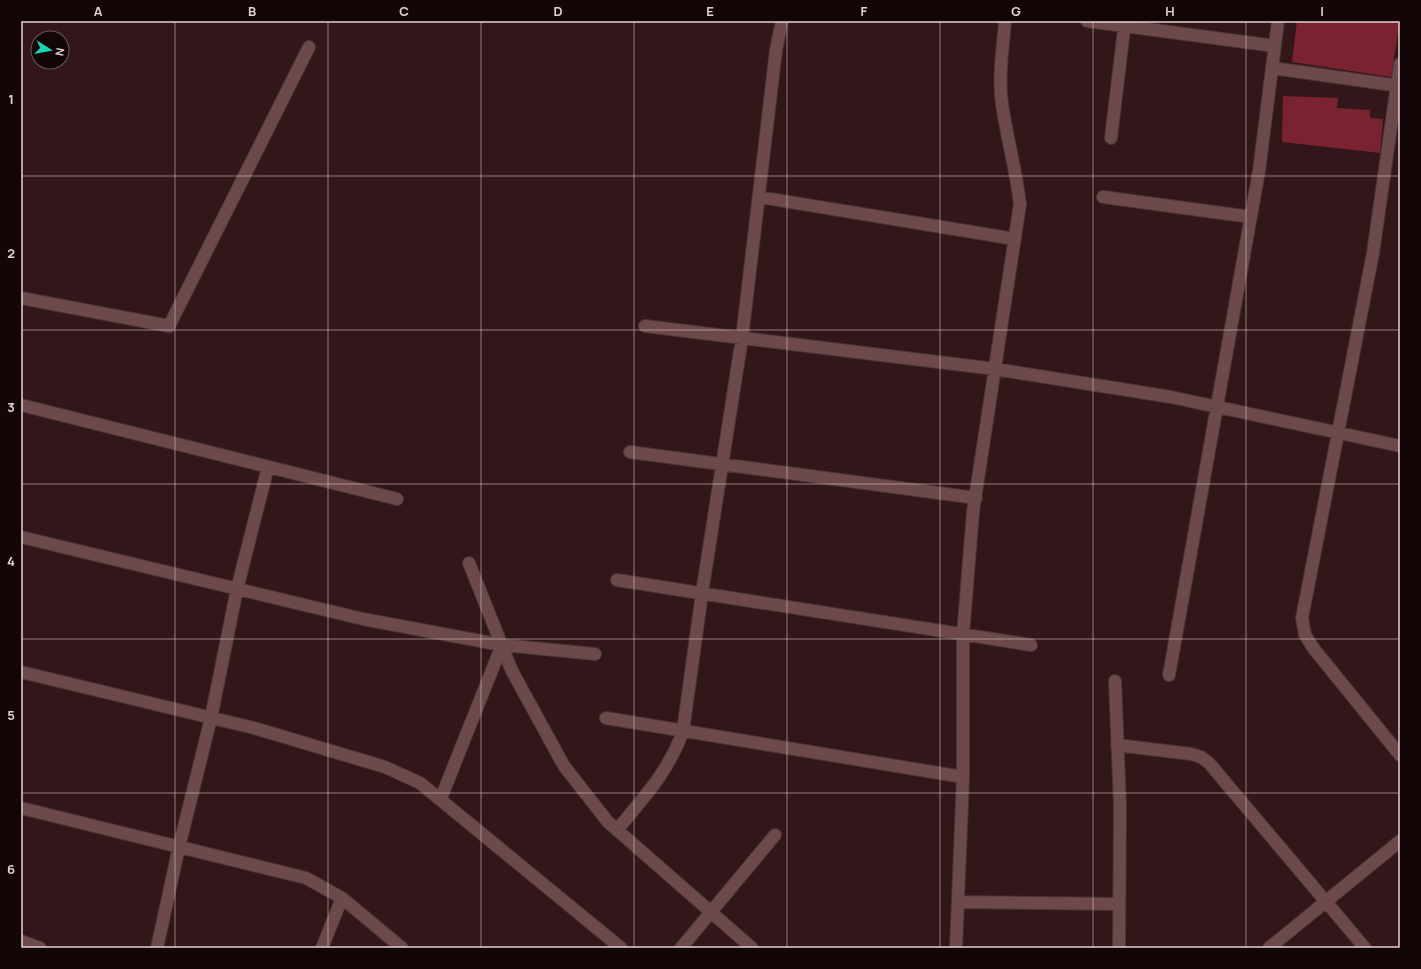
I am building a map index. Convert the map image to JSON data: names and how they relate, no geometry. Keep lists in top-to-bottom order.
{
  "north": "right",
  "grid": {
    "columns": [
      "A",
      "B",
      "C",
      "D",
      "E",
      "F",
      "G",
      "H",
      "I"
    ],
    "rows": [
      "1",
      "2",
      "3",
      "4",
      "5",
      "6"
    ]
  }
}
